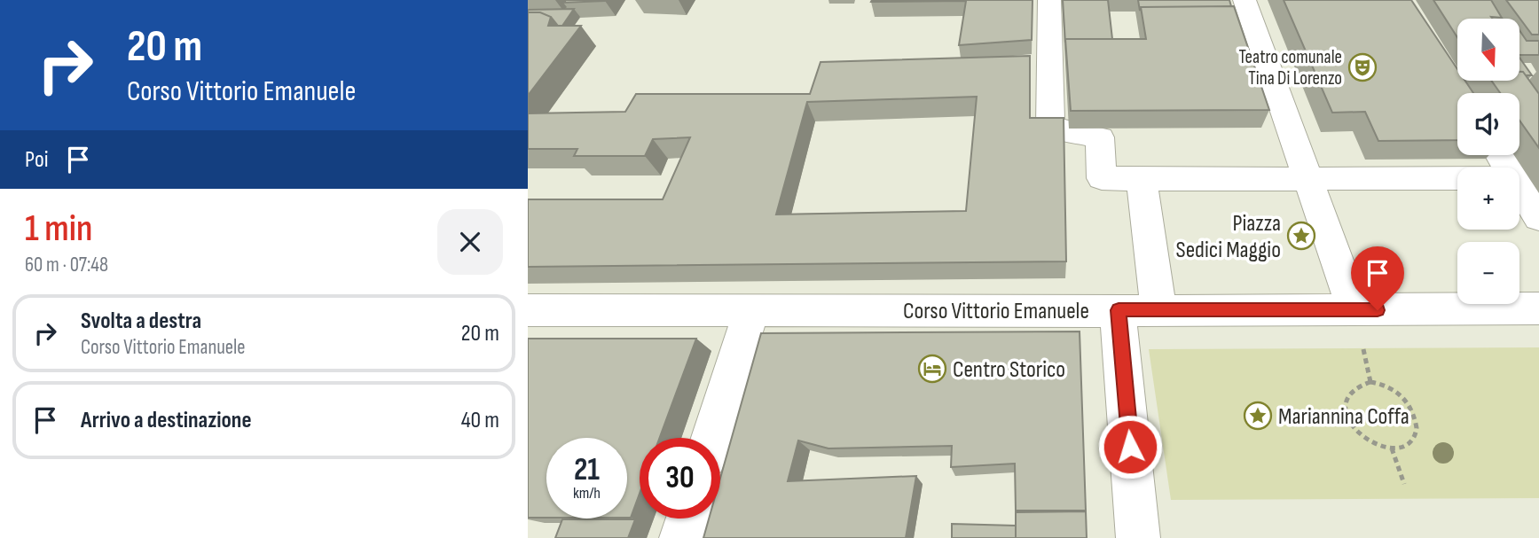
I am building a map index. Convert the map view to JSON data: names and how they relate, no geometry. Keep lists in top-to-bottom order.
{
  "streets": {
    "street": ["Corso Vittorio Emanuele"]
  },
  "places": {
    "theatre": ["Teatro comunale Tina Di Lorenzo"],
    "place": ["Piazza Sedici Maggio", "Mariannina Coffa"],
    "hotel": ["Centro Storico"]
  },
  "north": "bottom",
  "page": {
    "turn": ["20 m", "Corso Vittorio Emanuele"],
    "map_buttons": ["+", "−"],
    "then": "Poi",
    "heading": ["1 min", "60 m · 07:48"],
    "list": [
      {
        "name": "Svolta a destra",
        "note": "Corso Vittorio Emanuele",
        "value": "20 m"
      },
      {
        "name": "Arrivo a destinazione",
        "value": "40 m"
      }
    ],
    "speed": "21 km/h",
    "limit": "30"
  }
}
